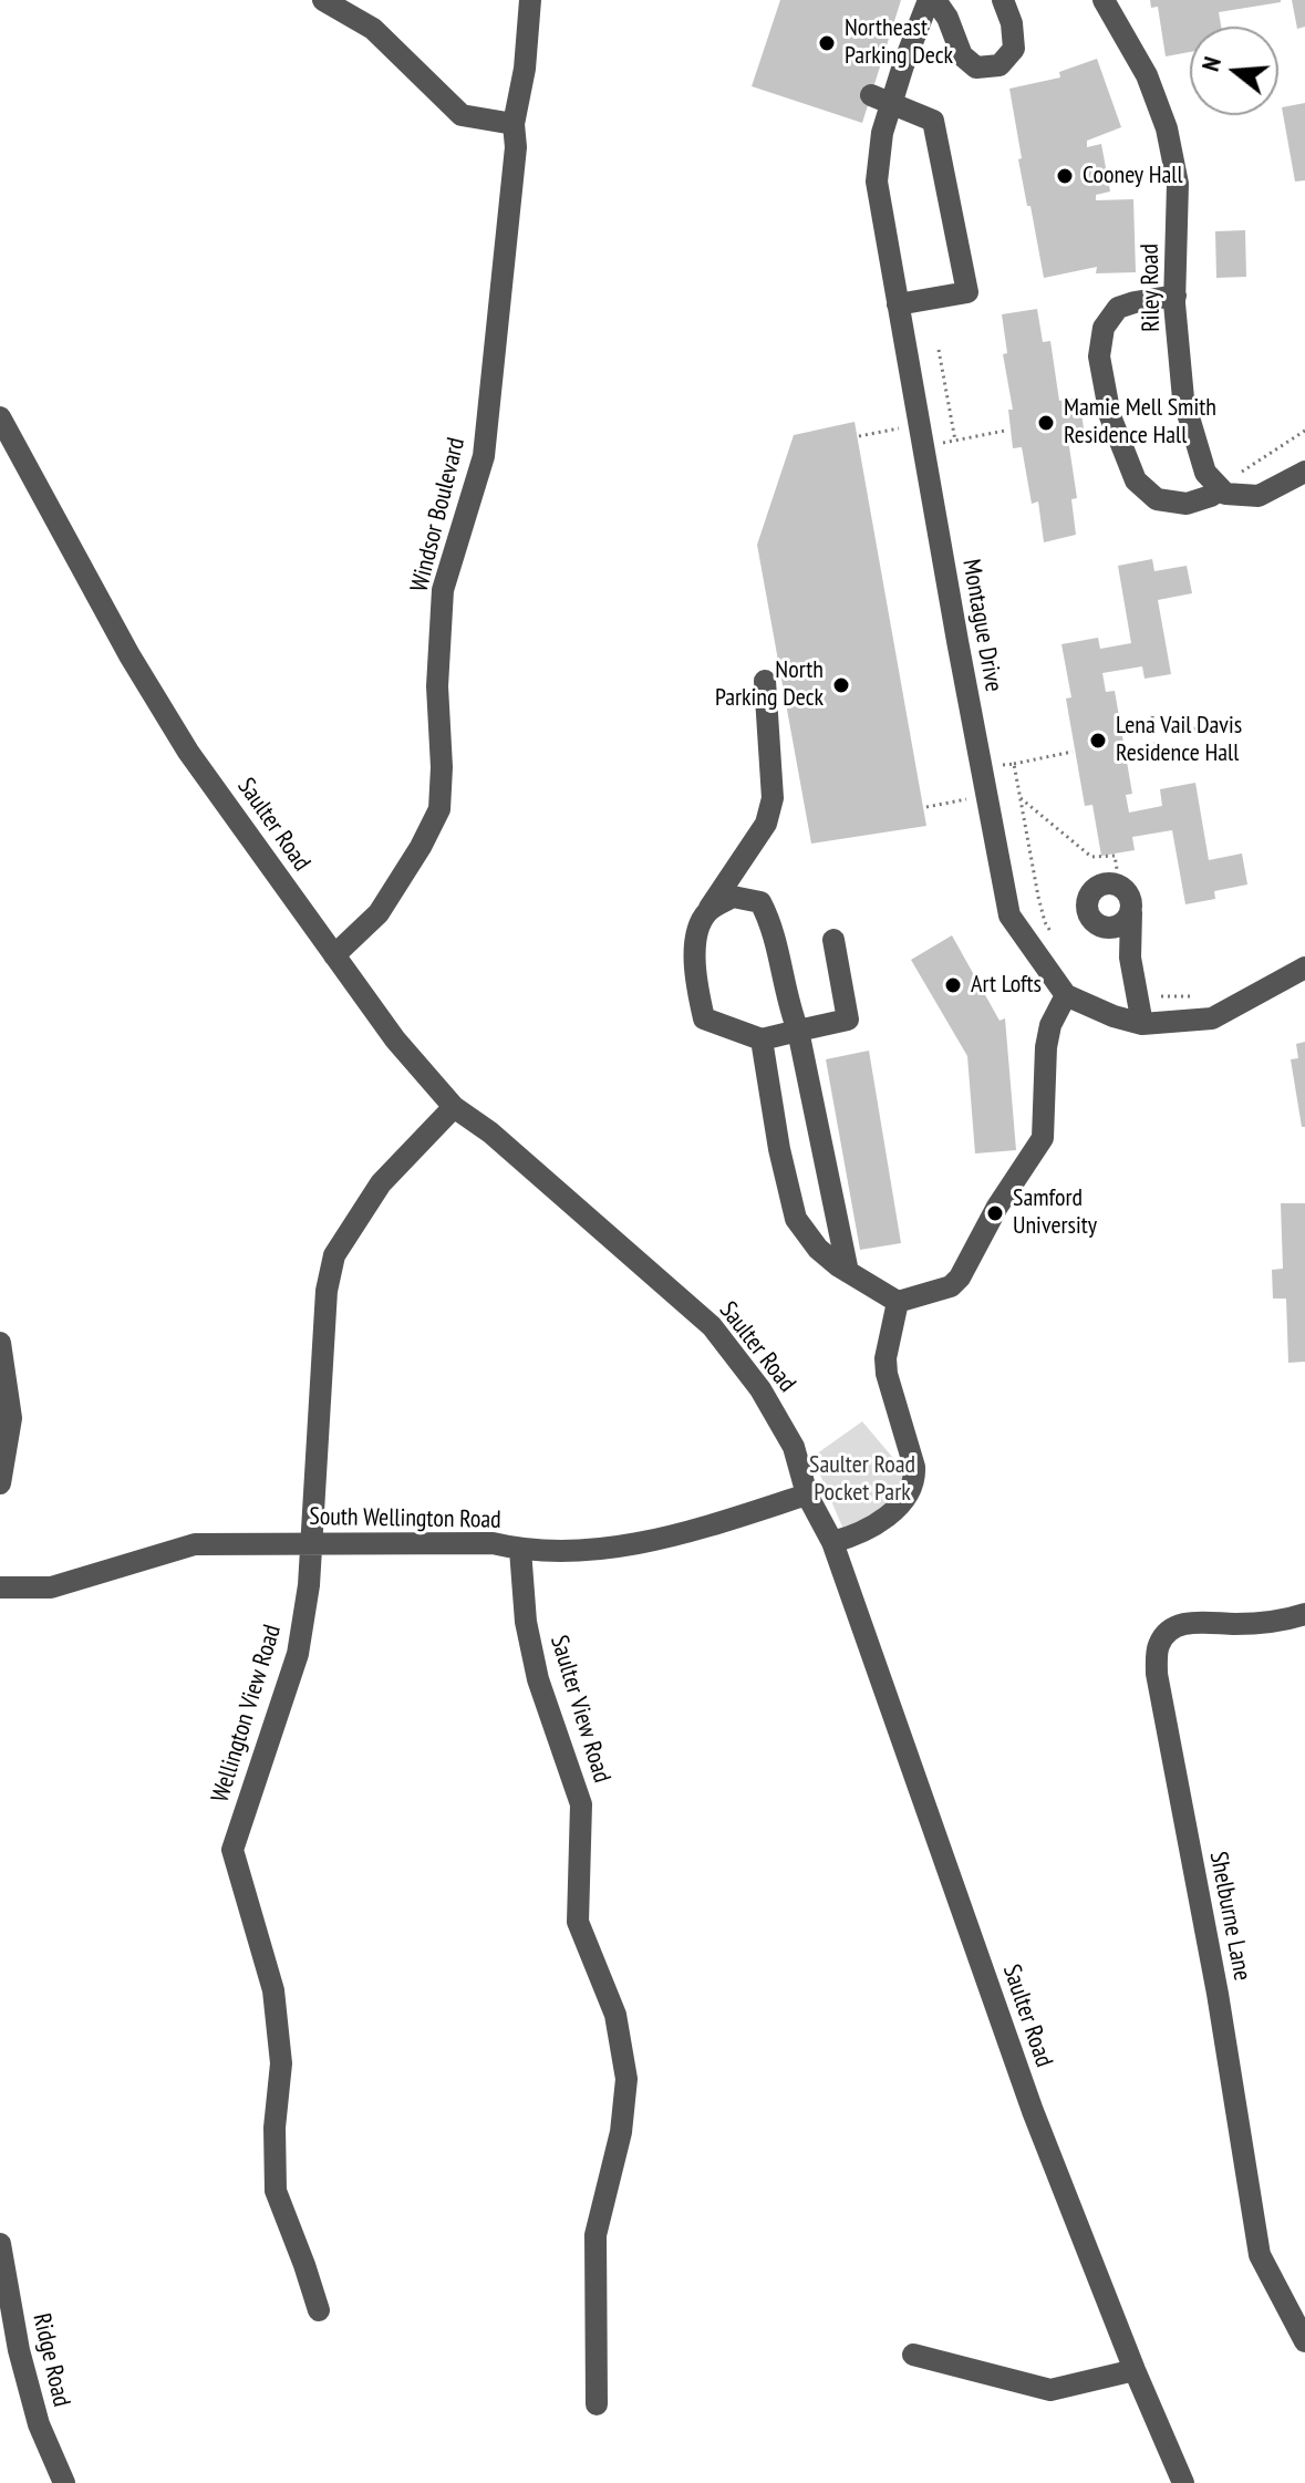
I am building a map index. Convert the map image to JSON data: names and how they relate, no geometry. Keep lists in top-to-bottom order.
{
  "streets": {
    "street": [
      "Riley Road",
      "Windsor Boulevard",
      "Montague Drive",
      "Saulter Road",
      "South Wellington Road",
      "Saulter View Road",
      "Wellington View Road",
      "Shelburne Lane",
      "Ridge Road"
    ]
  },
  "crossings": [
    ["Windsor Boulevard", "Saulter Road"],
    ["Saulter Road", "South Wellington Road"],
    ["Saulter Road", "Wellington View Road"],
    ["South Wellington Road", "Saulter View Road"],
    ["South Wellington Road", "Wellington View Road"]
  ],
  "parks": ["Saulter Road Pocket Park"],
  "places": [
    "Northeast Parking Deck",
    "Cooney Hall",
    "Mamie Mell Smith Residence Hall",
    "North Parking Deck",
    "Lena Vail Davis Residence Hall",
    "Art Lofts",
    "Samford University"
  ],
  "north": "left"
}
